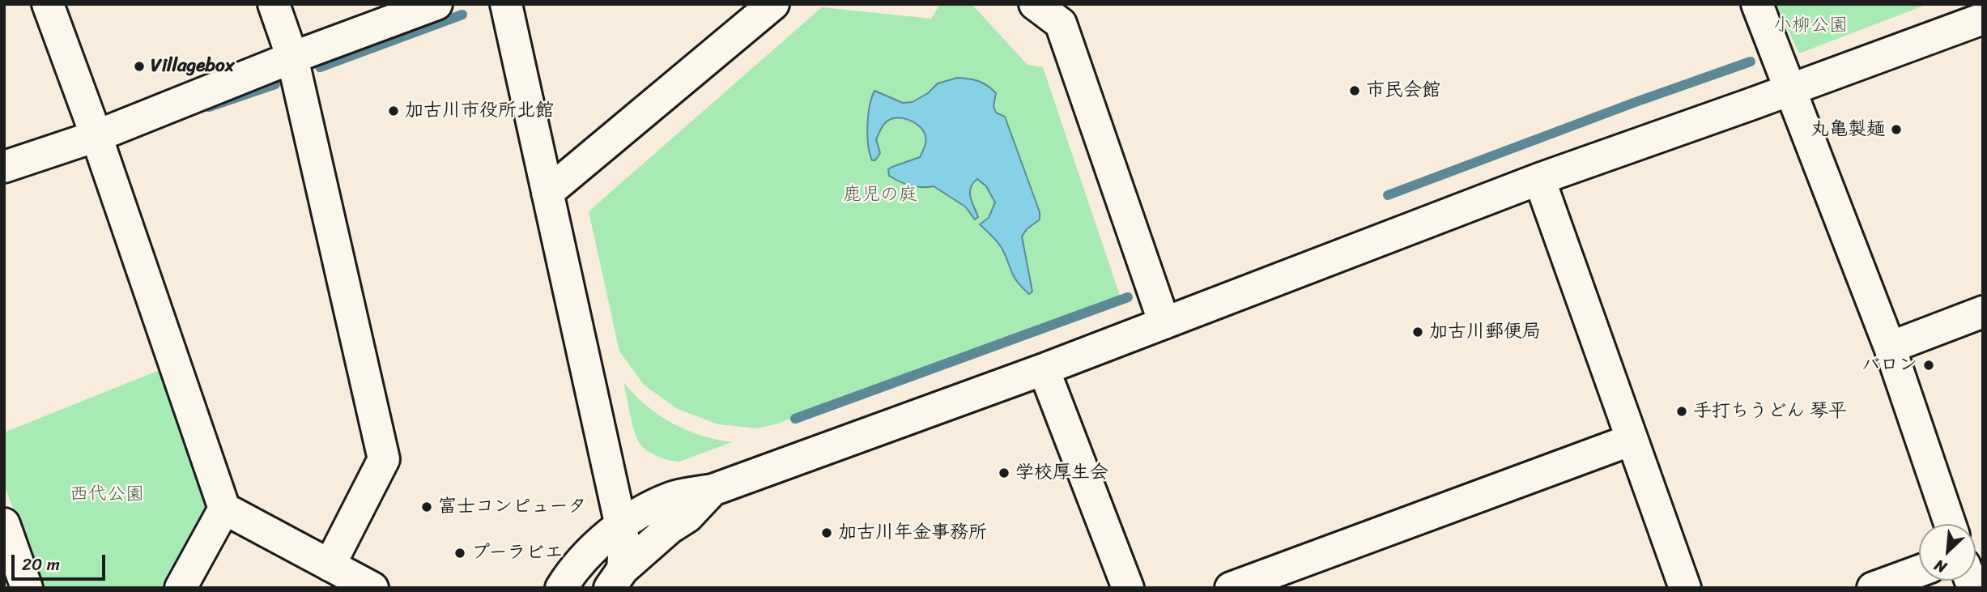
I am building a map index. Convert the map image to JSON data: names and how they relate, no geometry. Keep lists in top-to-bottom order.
{
  "parks": ["小柳公園", "鹿児の庭", "西代公園"],
  "places": [
    "Villagebox",
    "市民会館",
    "加古川市役所北館",
    "丸亀製麺",
    "加古川郵便局",
    "バロン",
    "手打ちうどん 琴平",
    "学校厚生会",
    "富士コンピュータ",
    "加古川年金事務所",
    "プーラビエ"
  ],
  "scale_bar": "20 m",
  "north": "bottom left"
}
